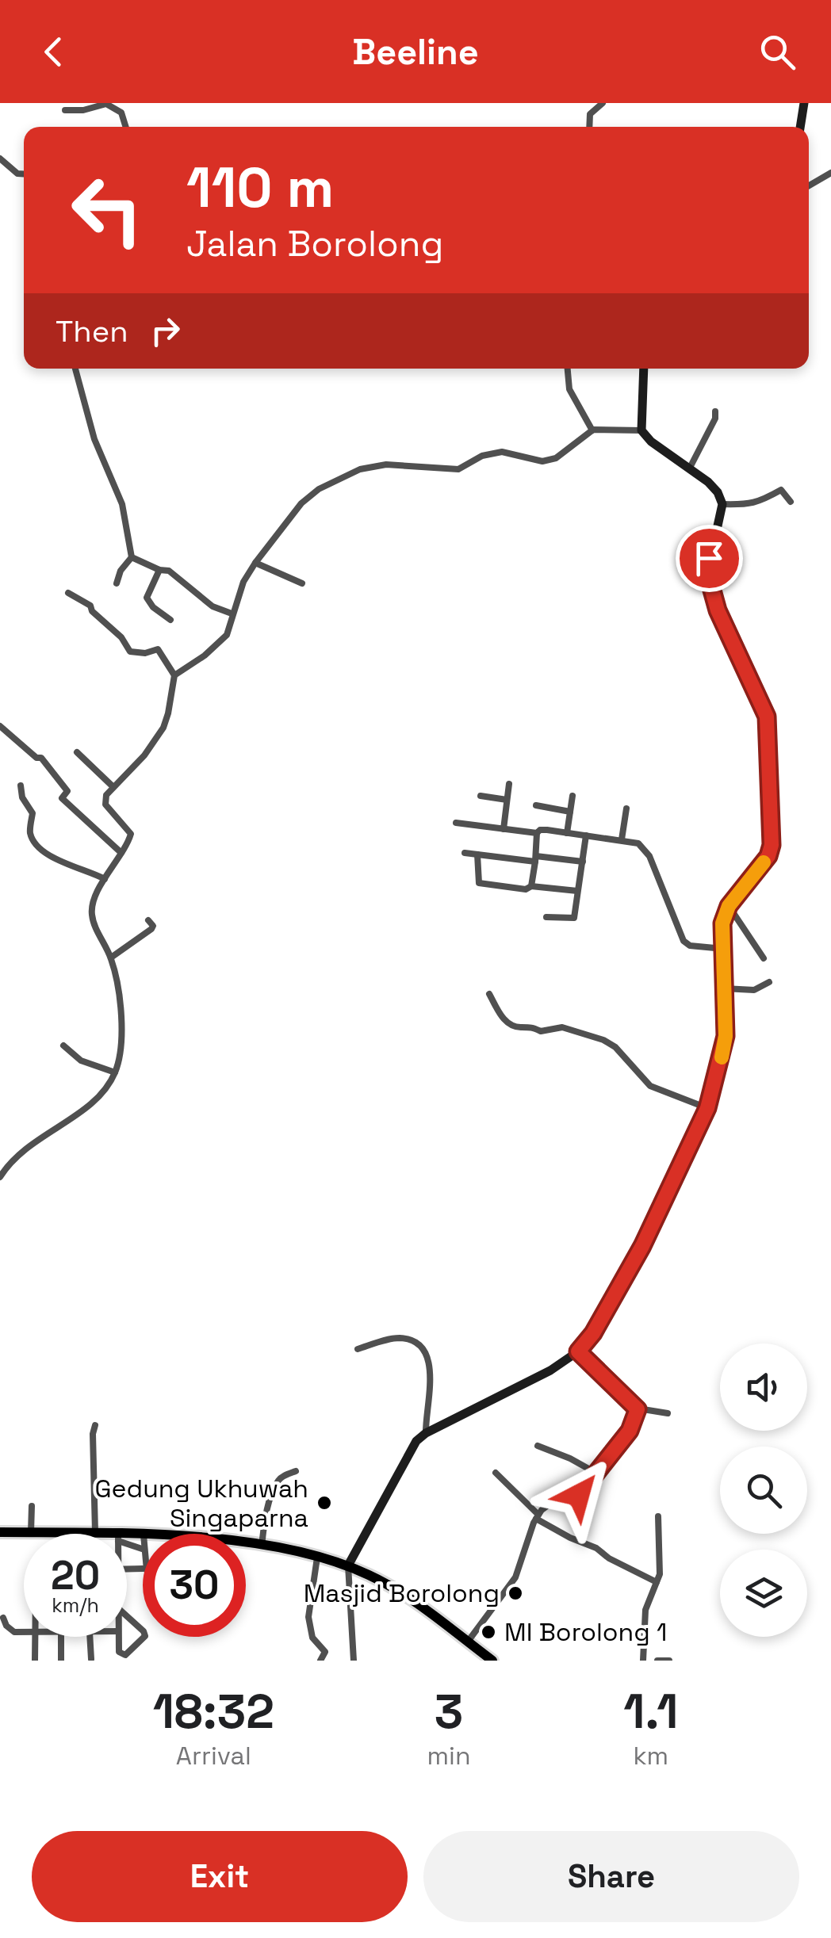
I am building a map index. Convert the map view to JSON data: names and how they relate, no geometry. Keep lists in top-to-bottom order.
{
  "places": ["Gedung Ukhuwah Singaparna", "Masjid Borolong", "MI Borolong 1"],
  "page": {
    "header": "Beeline",
    "turn": ["110 m", "Jalan Borolong"],
    "then": "Then",
    "speed": "20 km/h",
    "limit": "30",
    "eta": [
      "18:32",
      "Arrival",
      "3",
      "min",
      "1.1",
      "km"
    ],
    "buttons": ["Exit", "Share"]
  }
}
